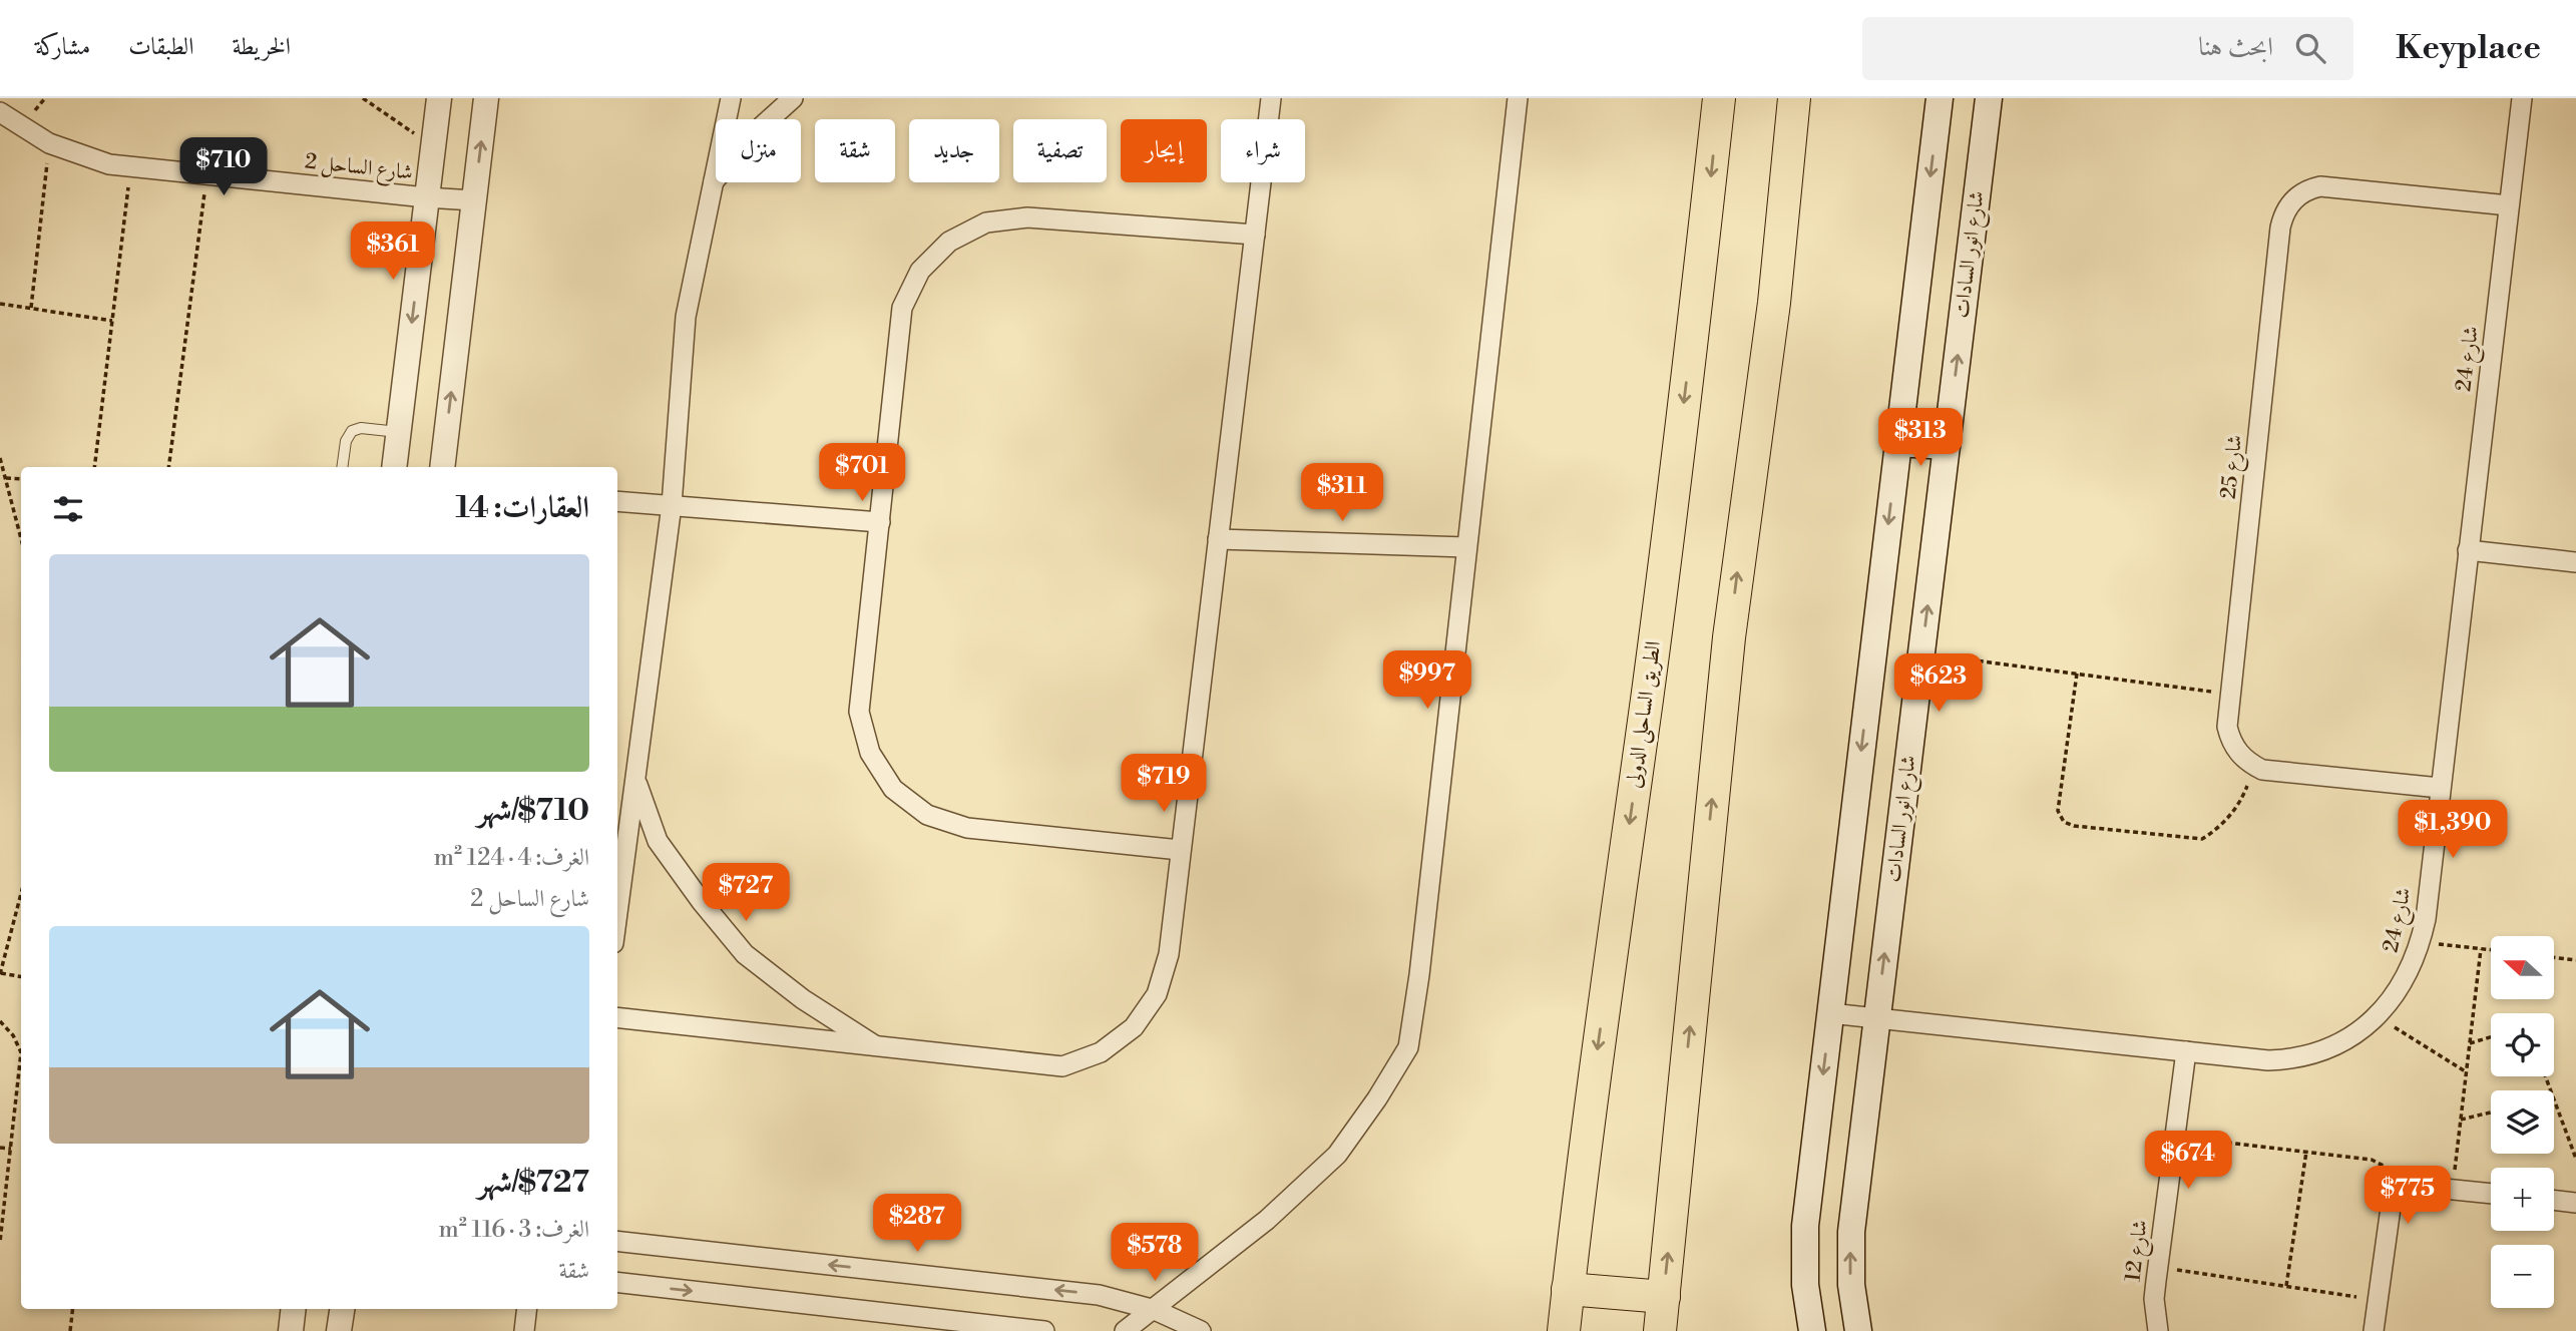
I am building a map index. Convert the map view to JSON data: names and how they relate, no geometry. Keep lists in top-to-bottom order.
{
  "streets": {
    "highway": ["الطريق الساحلى الدولى"],
    "main road": ["شارع انور السادات"],
    "street": [
      "شارع الساحل 2",
      "شارع 24",
      "شارع 25",
      "شارع 12"
    ]
  },
  "crossings": [
    ["شارع انور السادات", "شارع 24"],
    ["شارع 24", "شارع 25"],
    ["شارع 24", "شارع 12"]
  ],
  "north": "left",
  "page": {
    "header": "Keyplace",
    "search": "ابحث هنا",
    "nav": ["الخريطة", "الطبقات", "مشاركة"],
    "chip": [
      "شراء",
      "إيجار",
      "تصفية",
      "جديد",
      "شقة",
      "منزل"
    ],
    "price": [
      "$710",
      "$361",
      "$313",
      "$701",
      "$311",
      "$997",
      "$623",
      "$719",
      "$1,390",
      "$727",
      "$674",
      "$775",
      "$287",
      "$578"
    ],
    "heading": "العقارات: 14",
    "list": [
      {
        "name": "$710/شهر",
        "note": "الغرف: 4 · 124 m² · شارع الساحل 2"
      },
      {
        "name": "$727/شهر",
        "note": "الغرف: 3 · 116 m² · شقة"
      }
    ],
    "map_buttons": ["+", "−"]
  }
}
